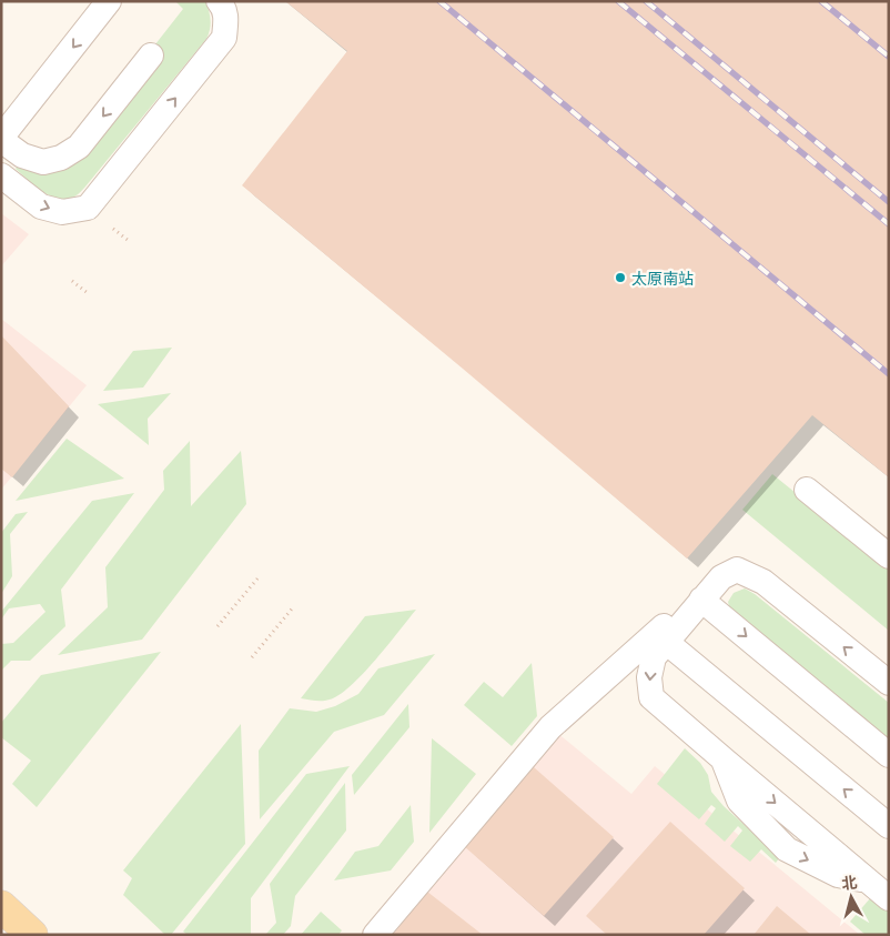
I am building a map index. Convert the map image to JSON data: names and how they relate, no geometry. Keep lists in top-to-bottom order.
{
  "places": ["太原南站"],
  "north": "top"
}
